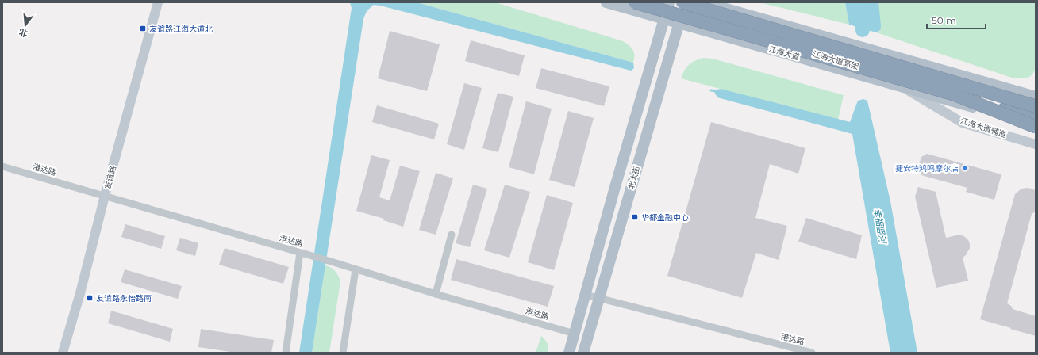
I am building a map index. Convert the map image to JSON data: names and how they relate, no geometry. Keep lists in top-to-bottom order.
{
  "streets": {
    "highway": ["江海大道高架"],
    "main road": ["江海大道", "北大街"],
    "street": ["江海大道辅道", "港达路", "友谊路"]
  },
  "crossings": [
    ["江海大道", "江海大道辅道"],
    ["江海大道", "北大街"],
    ["港达路", "友谊路"],
    ["港达路", "北大街"]
  ],
  "water": ["幸福竖河"],
  "places": {
    "transit": ["友谊路江海大道北", "华都金融中心", "友谊路永怡路南"],
    "other": ["捷安特鸿鸣摩尔店"]
  },
  "scale_bar": "50 m",
  "north": "bottom"
}
